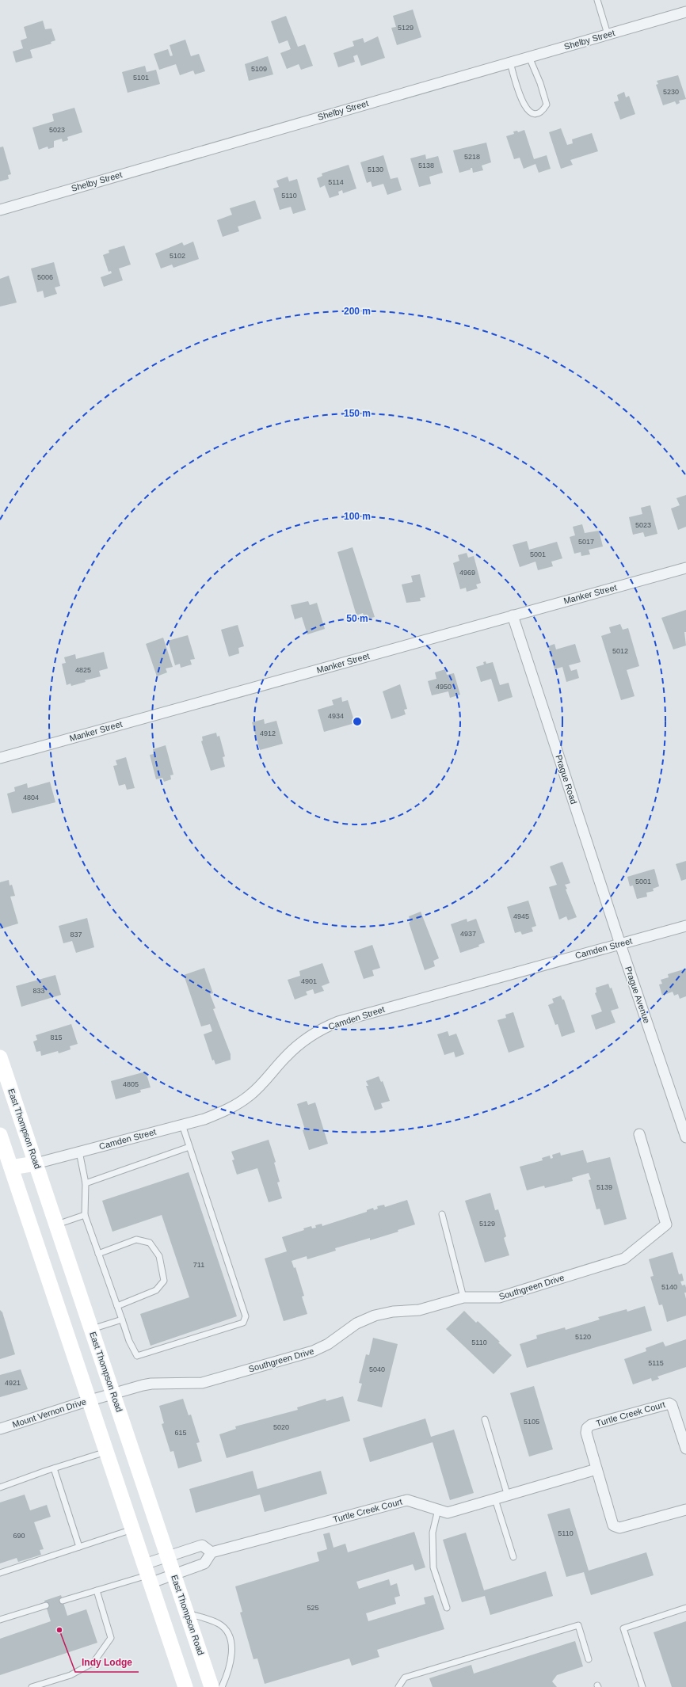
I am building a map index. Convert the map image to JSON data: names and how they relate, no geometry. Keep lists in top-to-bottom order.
{
  "streets": {
    "main road": ["East Thompson Road"],
    "street": [
      "Shelby Street",
      "Manker Street",
      "Prague Road",
      "Camden Street",
      "Prague Avenue",
      "Southgreen Drive",
      "Mount Vernon Drive",
      "Turtle Creek Court"
    ]
  },
  "crossings": [
    ["Manker Street", "Prague Road"],
    ["Prague Road", "Camden Street"],
    ["Prague Road", "Prague Avenue"],
    ["Camden Street", "Prague Avenue"],
    ["Camden Street", "East Thompson Road"],
    ["East Thompson Road", "Southgreen Drive"],
    ["Southgreen Drive", "Mount Vernon Drive"]
  ],
  "places": ["Indy Lodge"],
  "house_numbers": [
    "5129",
    "5109",
    "5101",
    "5230",
    "5023",
    "5218",
    "5138",
    "5130",
    "5114",
    "5110",
    "5102",
    "5006",
    "5023",
    "5017",
    "5001",
    "4969",
    "5012",
    "4825",
    "4950",
    "4934",
    "4912",
    "4804",
    "5001",
    "4945",
    "4937",
    "837",
    "4901",
    "833",
    "815",
    "4805",
    "5139",
    "5129",
    "711",
    "5140",
    "5120",
    "5110",
    "5115",
    "5040",
    "4921",
    "5105",
    "5020",
    "615",
    "5110",
    "690",
    "525"
  ],
  "rings": [
    "200 m",
    "150 m",
    "100 m",
    "50 m"
  ]
}
